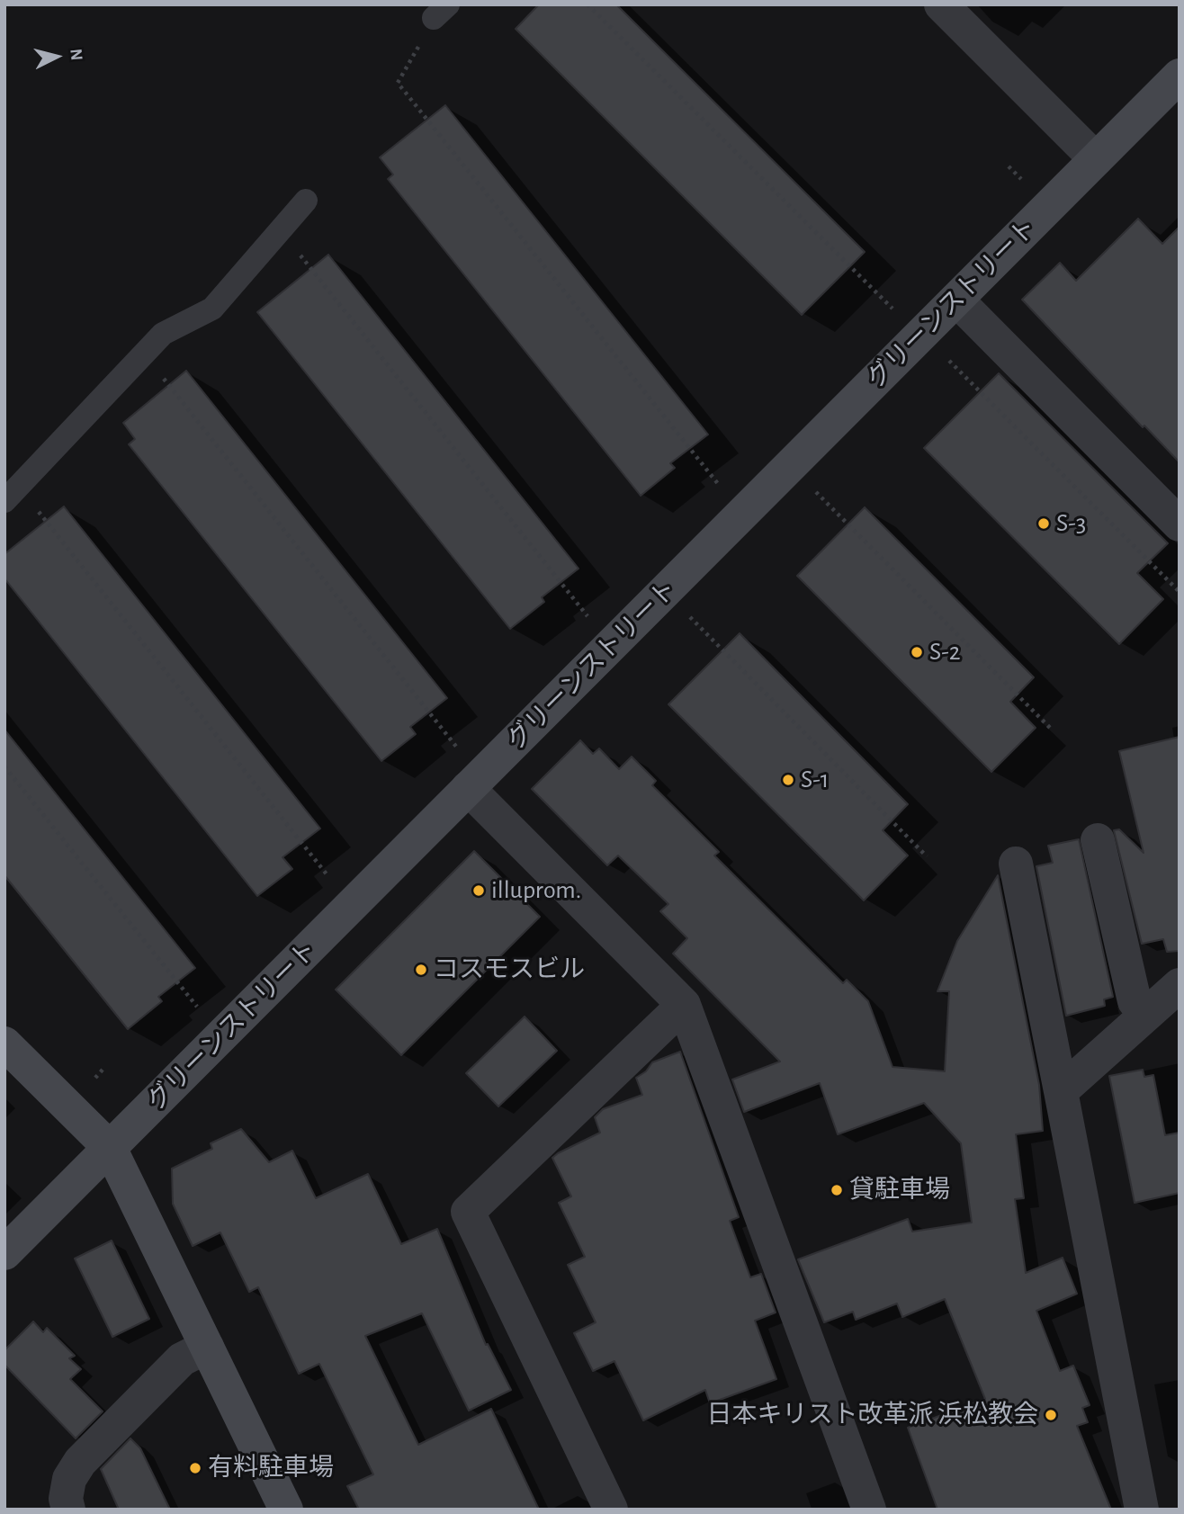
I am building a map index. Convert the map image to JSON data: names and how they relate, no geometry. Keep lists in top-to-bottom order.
{
  "streets": {
    "street": ["グリーンストリート"]
  },
  "places": [
    "S-3",
    "S-2",
    "S-1",
    "illuprom.",
    "コスモスビル",
    "貸駐車場",
    "日本キリスト改革派 浜松教会",
    "有料駐車場"
  ],
  "north": "right"
}
